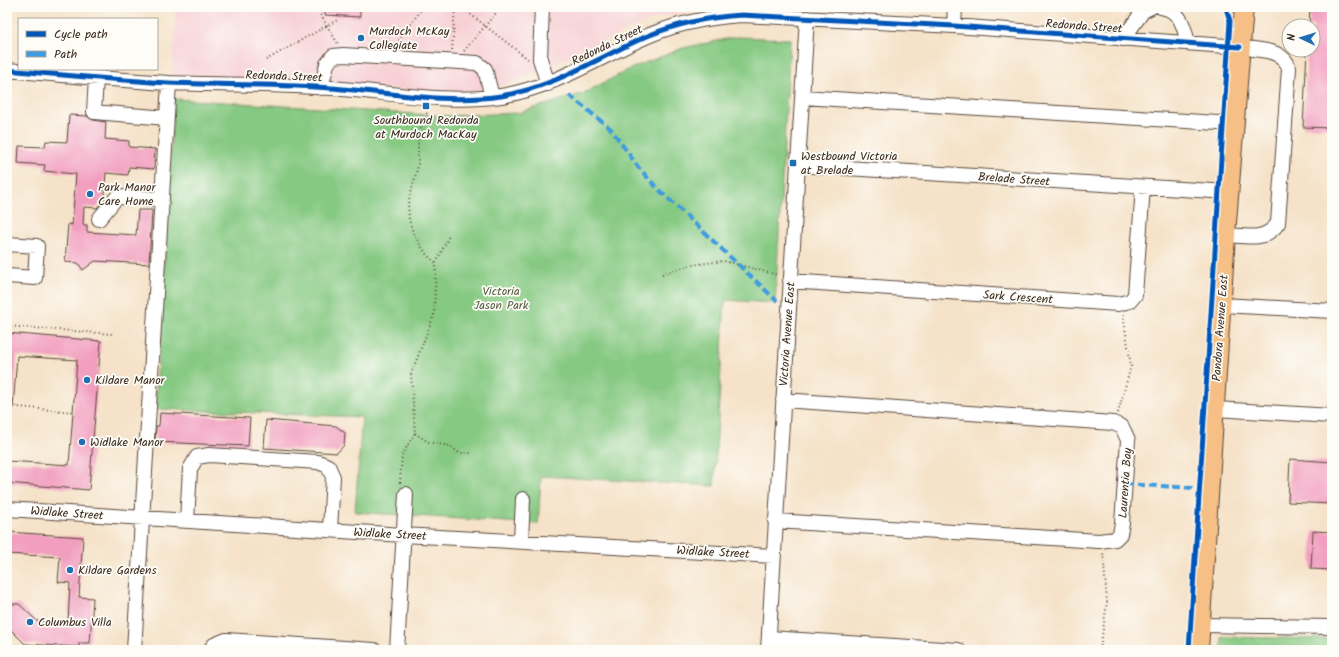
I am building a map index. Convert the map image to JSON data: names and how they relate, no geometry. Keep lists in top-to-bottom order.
{
  "streets": {
    "main road": ["Pandora Avenue East"],
    "street": [
      "Redonda Street",
      "Brelade Street",
      "Sark Crescent",
      "Victoria Avenue East",
      "Laurentia Bay",
      "Widlake Street"
    ]
  },
  "crossings": [
    ["Redonda Street", "Pandora Avenue East"],
    ["Redonda Street", "Victoria Avenue East"],
    ["Brelade Street", "Pandora Avenue East"],
    ["Brelade Street", "Victoria Avenue East"],
    ["Sark Crescent", "Victoria Avenue East"],
    ["Victoria Avenue East", "Laurentia Bay"],
    ["Victoria Avenue East", "Widlake Street"]
  ],
  "parks": ["Victoria Jason Park"],
  "places": {
    "other": [
      "Murdoch McKay Collegiate",
      "Park Manor Care Home",
      "Kildare Manor",
      "Widlake Manor",
      "Kildare Gardens",
      "Columbus Villa"
    ],
    "transit": ["Southbound Redonda at Murdoch MacKay", "Westbound Victoria at Brelade"]
  },
  "legend": ["Cycle path", "Path"],
  "north": "left"
}
